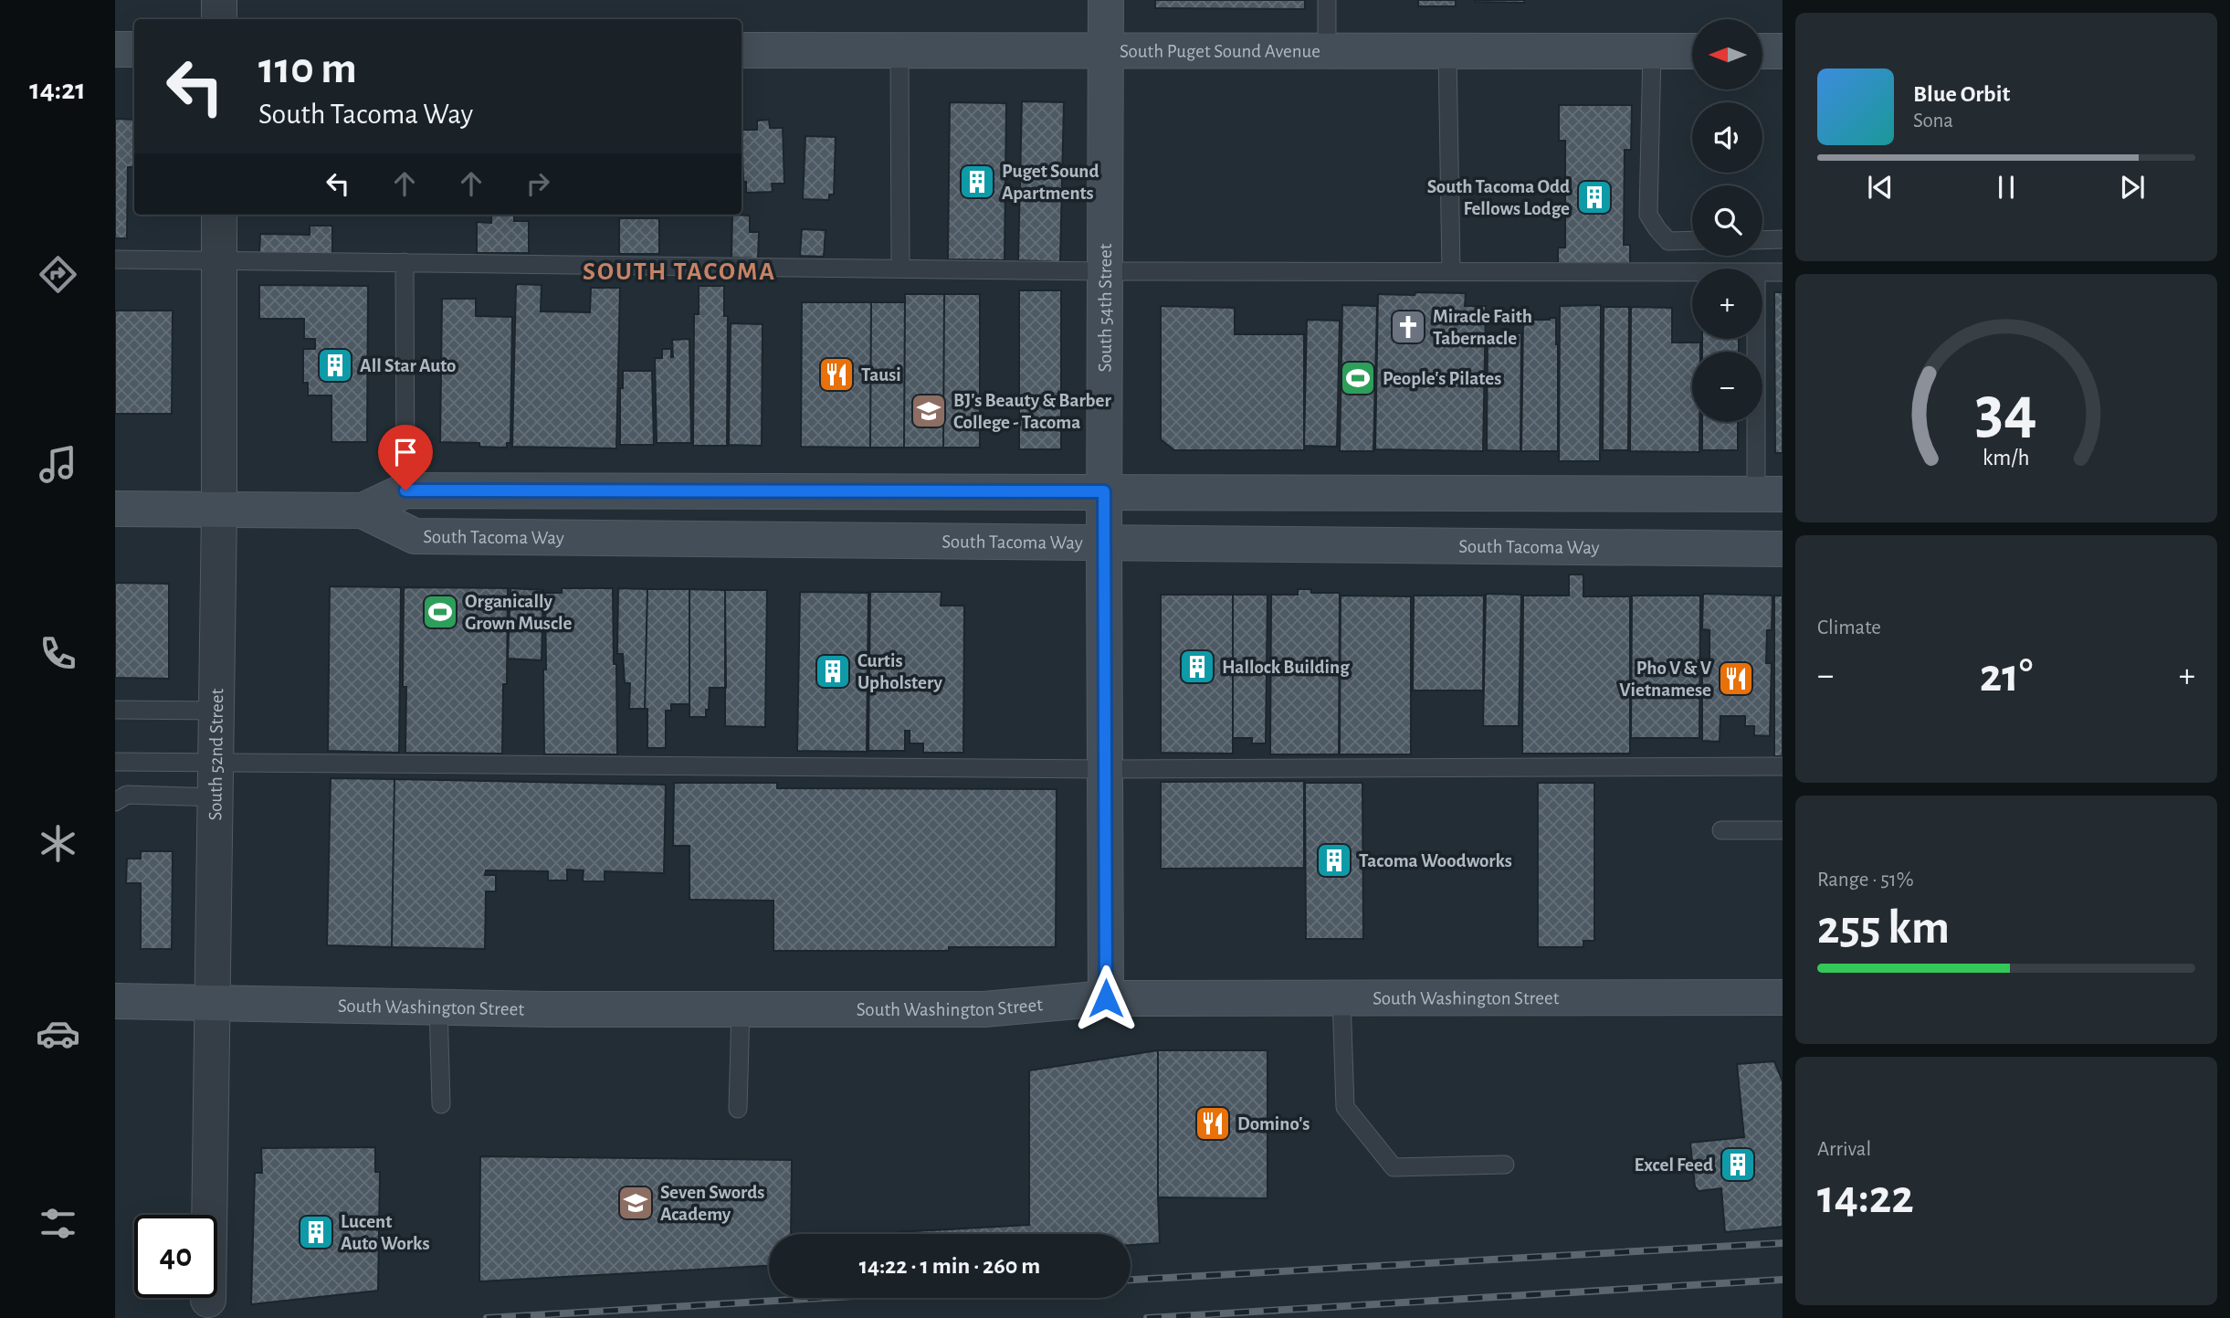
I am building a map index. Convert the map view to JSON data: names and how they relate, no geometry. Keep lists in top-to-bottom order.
{
  "streets": {
    "street": [
      "South Puget Sound Avenue",
      "South 54th Street",
      "South Tacoma Way",
      "South 52nd Street",
      "South Washington Street"
    ]
  },
  "crossings": [
    ["South Puget Sound Avenue", "South 54th Street"],
    ["South 54th Street", "South Tacoma Way"],
    ["South 54th Street", "South Washington Street"],
    ["South Tacoma Way", "South 52nd Street"],
    ["South 52nd Street", "South Washington Street"]
  ],
  "districts": ["SOUTH TACOMA"],
  "places": {
    "building": [
      "Puget Sound Apartments",
      "South Tacoma Odd Fellows Lodge",
      "All Star Auto",
      "Hallock Building",
      "Curtis Upholstery",
      "Tacoma Woodworks",
      "Excel Feed",
      "Lucent Auto Works"
    ],
    "church": ["Miracle Faith Tabernacle"],
    "restaurant": ["Tausi", "Pho V & V Vietnamese", "Domino's"],
    "sports": ["People's Pilates", "Organically Grown Muscle"],
    "school or university": ["BJ's Beauty & Barber College - Tacoma", "Seven Swords Academy"]
  },
  "north": "left",
  "page": {
    "tabs": "14:21",
    "map_buttons": ["+", "−"],
    "turn": ["110 m", "South Tacoma Way"],
    "song": ["Blue Orbit", "Sona"],
    "tile": [
      "Climate",
      ["Range · 51%", "255 km"],
      ["Arrival", "14:22"]
    ],
    "heat": ["−", "21°", "+"],
    "limit": "40",
    "trip": "14:22 · 1 min · 260 m",
    "gauge": ["34", "km/h"]
  }
}
